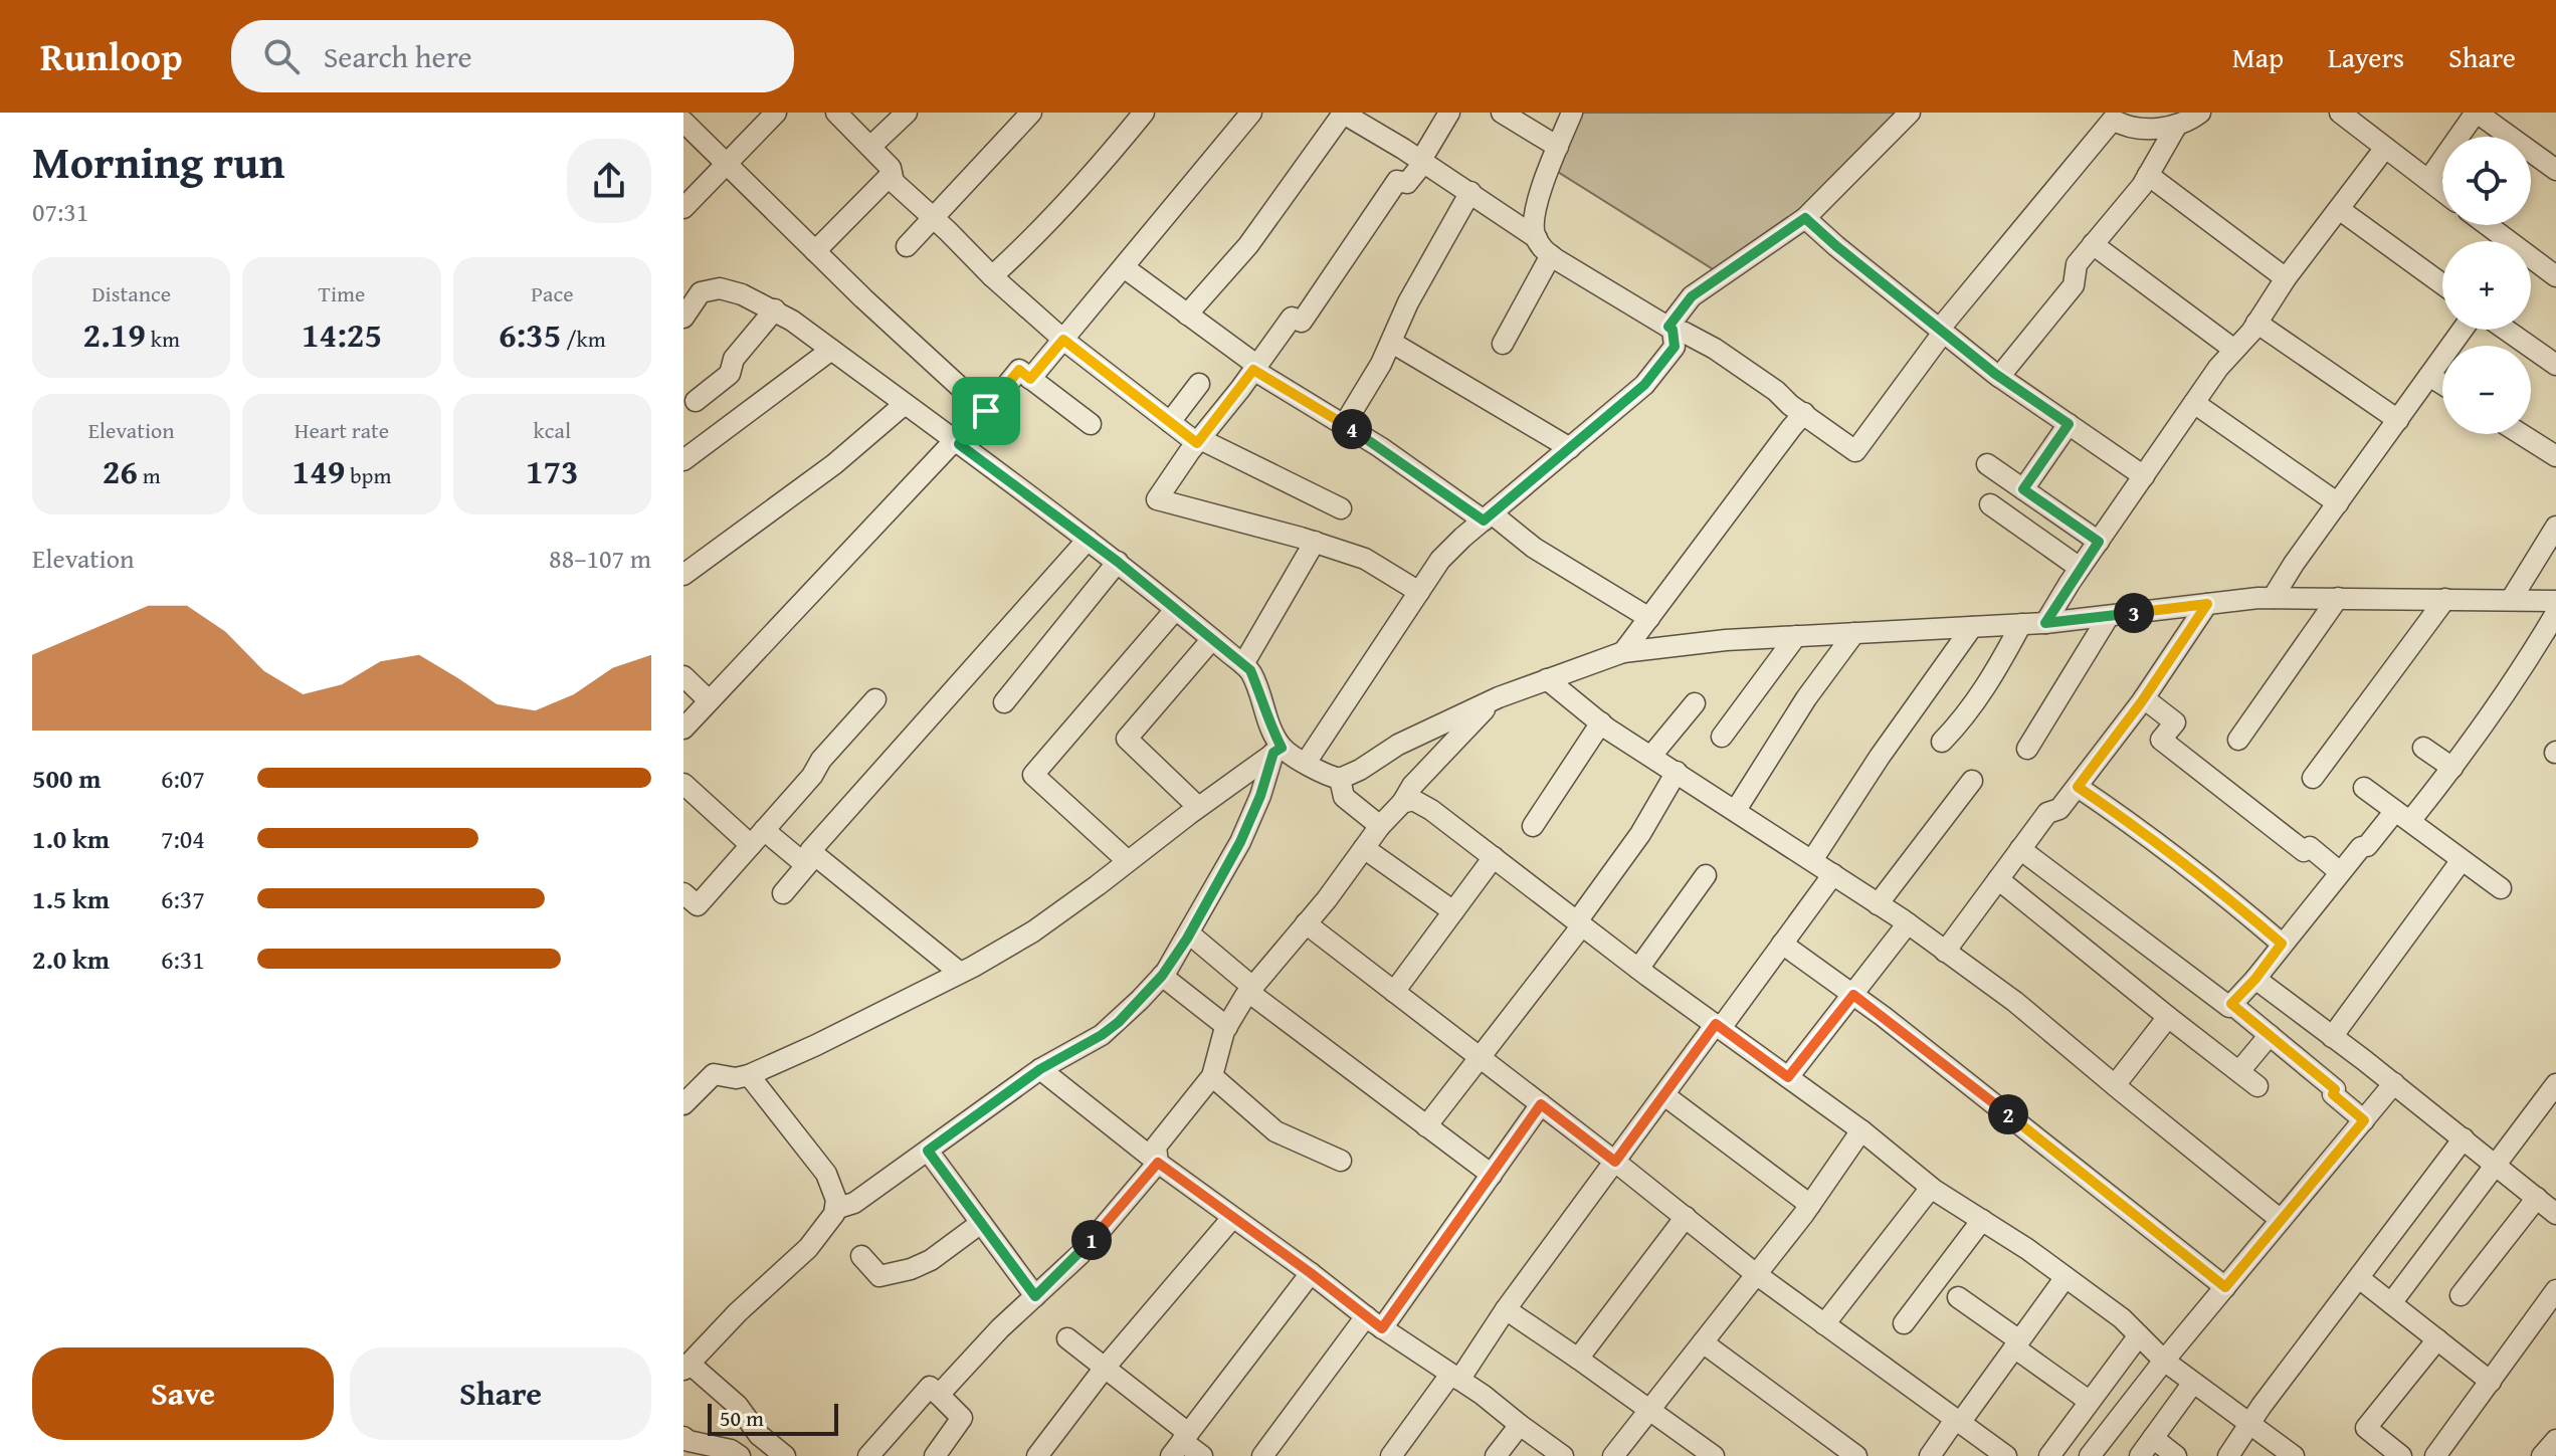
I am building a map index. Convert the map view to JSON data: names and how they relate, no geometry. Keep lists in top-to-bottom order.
{
  "scale_bar": "50 m",
  "page": {
    "header": "Runloop",
    "search": "Search here",
    "nav": ["Map", "Layers", "Share"],
    "heading": ["Morning run", "07:31"],
    "map_buttons": ["+", "−"],
    "stats": [
      ["Distance", "2.19 km"],
      ["Time", "14:25"],
      ["Pace", "6:35 /km"],
      ["Elevation", "26 m"],
      ["Heart rate", "149 bpm"],
      ["kcal", "173"]
    ],
    "pins": [
      "4",
      "3",
      "2",
      "1"
    ],
    "chart": ["Elevation", "88–107 m"],
    "list": [
      {
        "name": "500 m",
        "note": "6:07"
      },
      {
        "name": "1.0 km",
        "note": "7:04"
      },
      {
        "name": "1.5 km",
        "note": "6:37"
      },
      {
        "name": "2.0 km",
        "note": "6:31"
      }
    ],
    "buttons": ["Save", "Share"],
    "scale": "50 m"
  }
}
